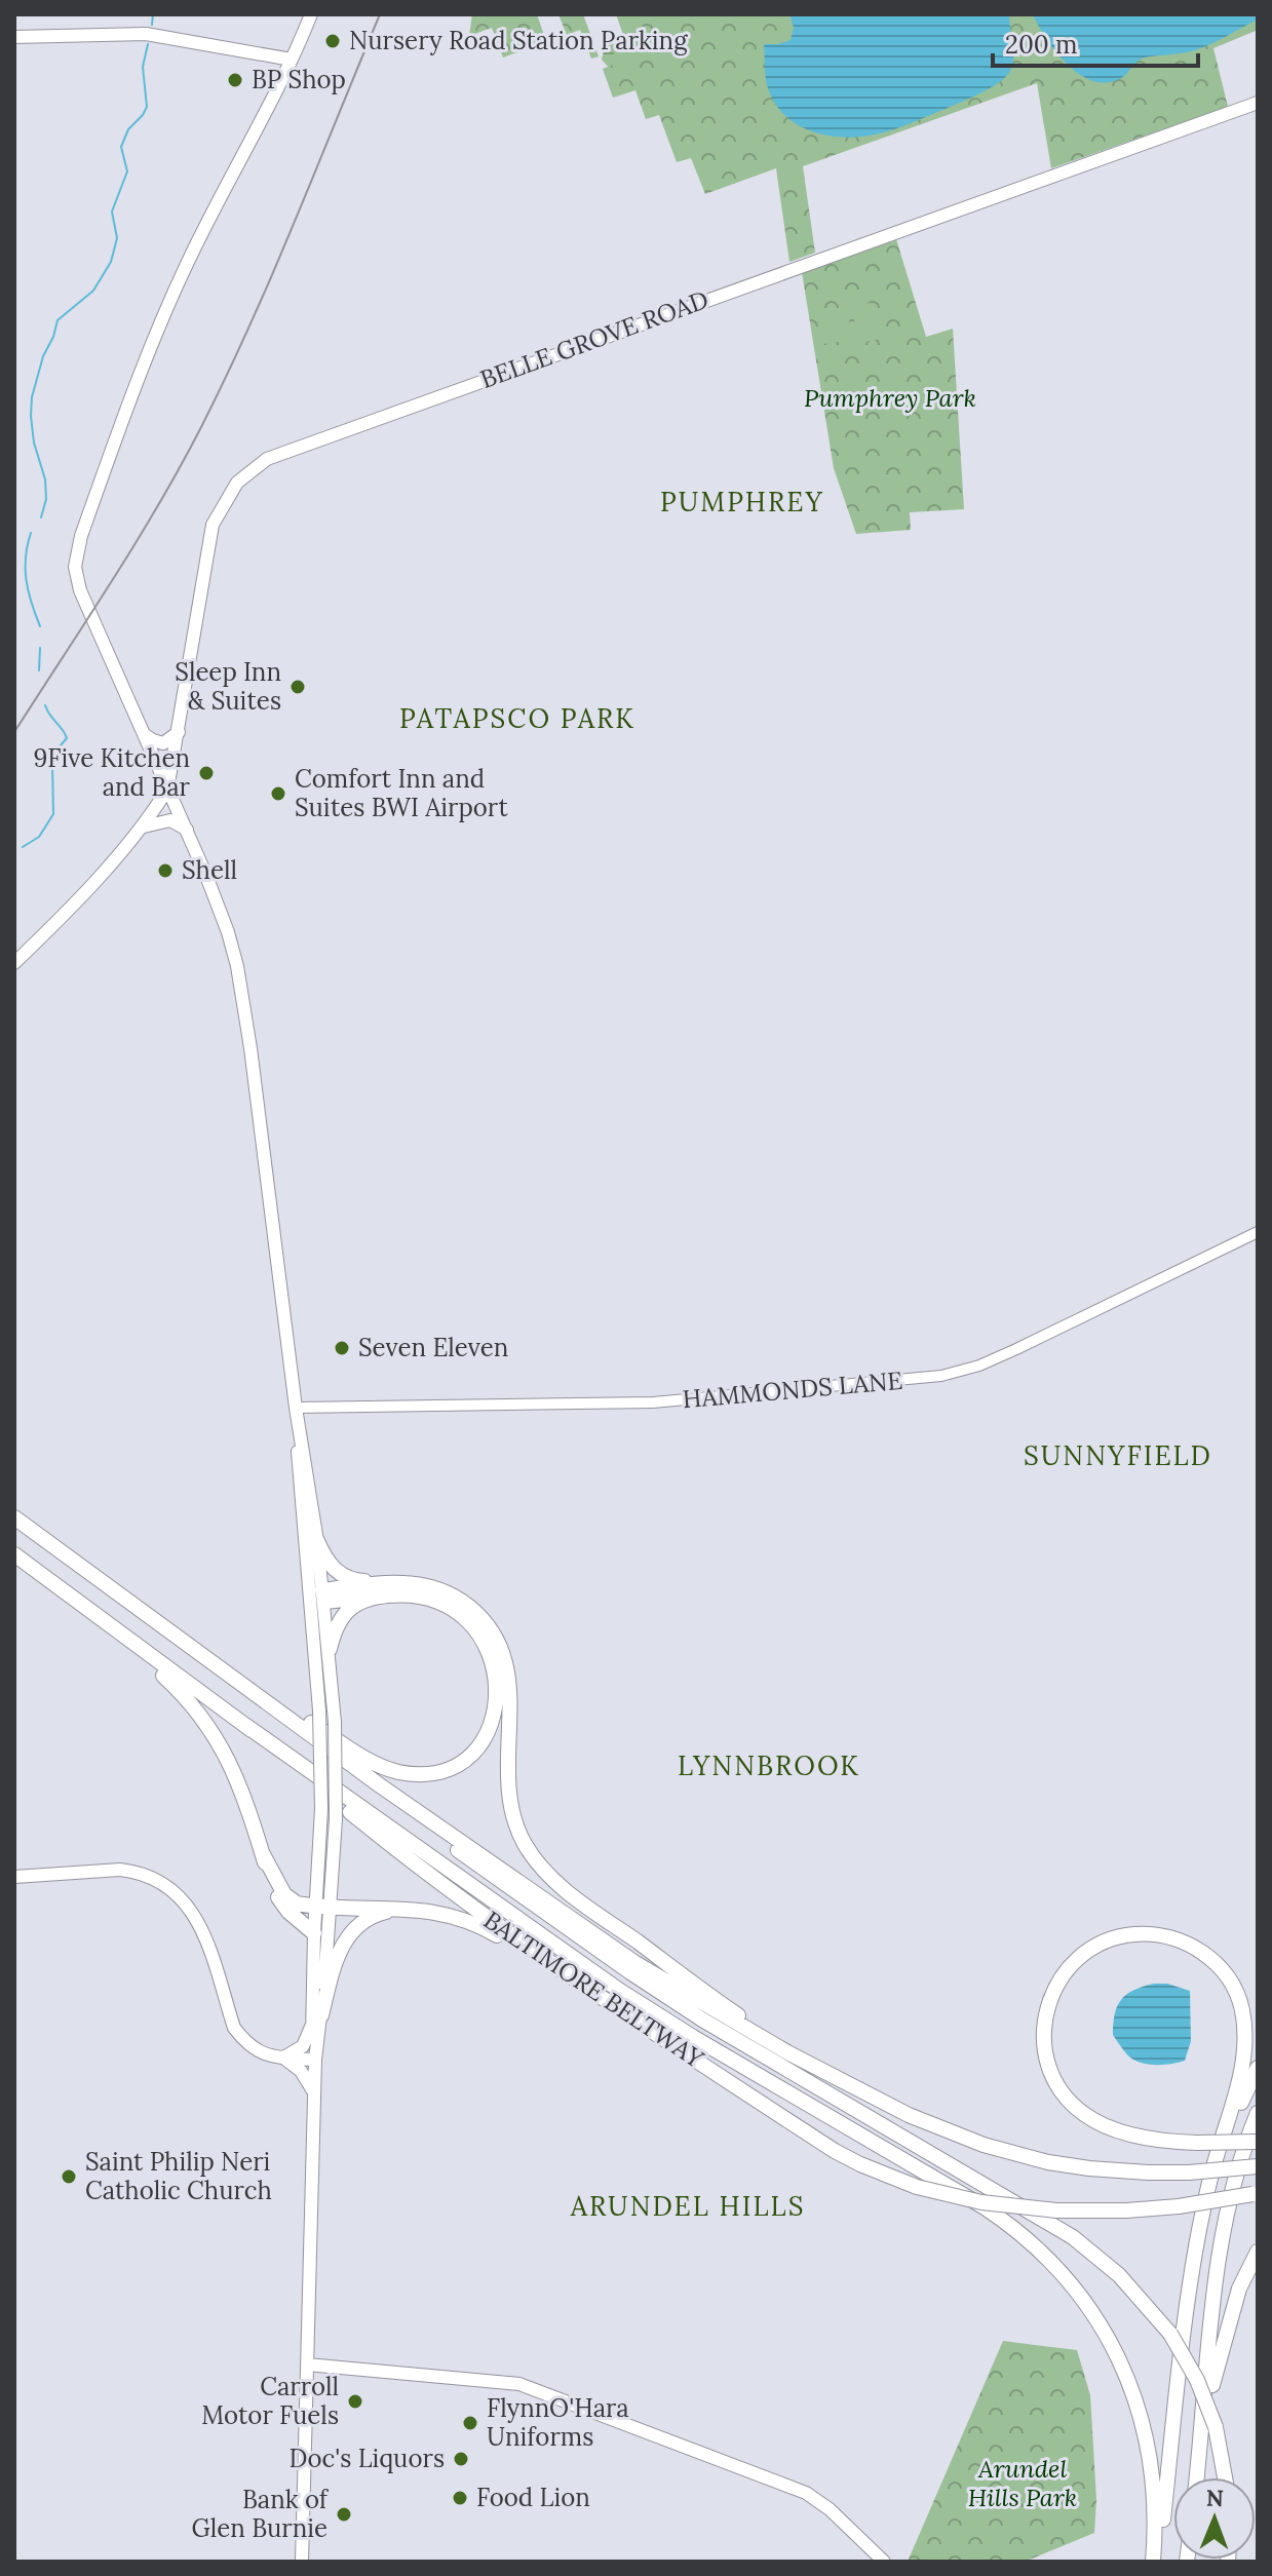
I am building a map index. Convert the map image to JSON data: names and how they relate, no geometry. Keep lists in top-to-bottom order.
{
  "streets": {
    "highway": ["BALTIMORE BELTWAY"],
    "main road": ["BELLE GROVE ROAD"],
    "street": ["HAMMONDS LANE"]
  },
  "districts": [
    "PUMPHREY",
    "PATAPSCO PARK",
    "SUNNYFIELD",
    "LYNNBROOK",
    "ARUNDEL HILLS"
  ],
  "parks": ["Pumphrey Park", "Arundel Hills Park"],
  "places": [
    "Nursery Road Station Parking",
    "BP Shop",
    "Sleep Inn & Suites",
    "9Five Kitchen and Bar",
    "Comfort Inn and Suites BWI Airport",
    "Shell",
    "Seven Eleven",
    "Saint Philip Neri Catholic Church",
    "Carroll Motor Fuels",
    "FlynnO'Hara Uniforms",
    "Doc's Liquors",
    "Food Lion",
    "Bank of Glen Burnie"
  ],
  "scale_bar": "200 m",
  "north": "top"
}
